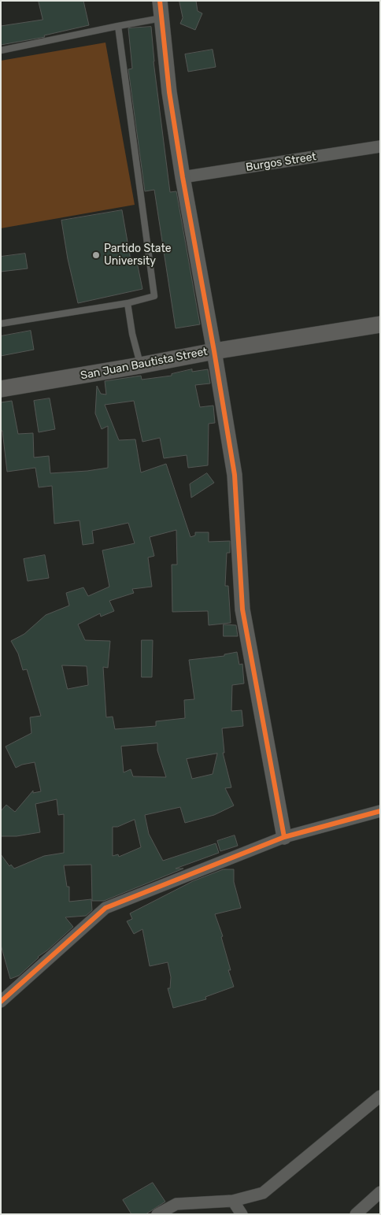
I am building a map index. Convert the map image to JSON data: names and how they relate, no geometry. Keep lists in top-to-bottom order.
{
  "streets": {
    "main road": ["San Juan Bautista Street"],
    "street": ["Burgos Street"]
  },
  "places": ["Partido State University"]
}
